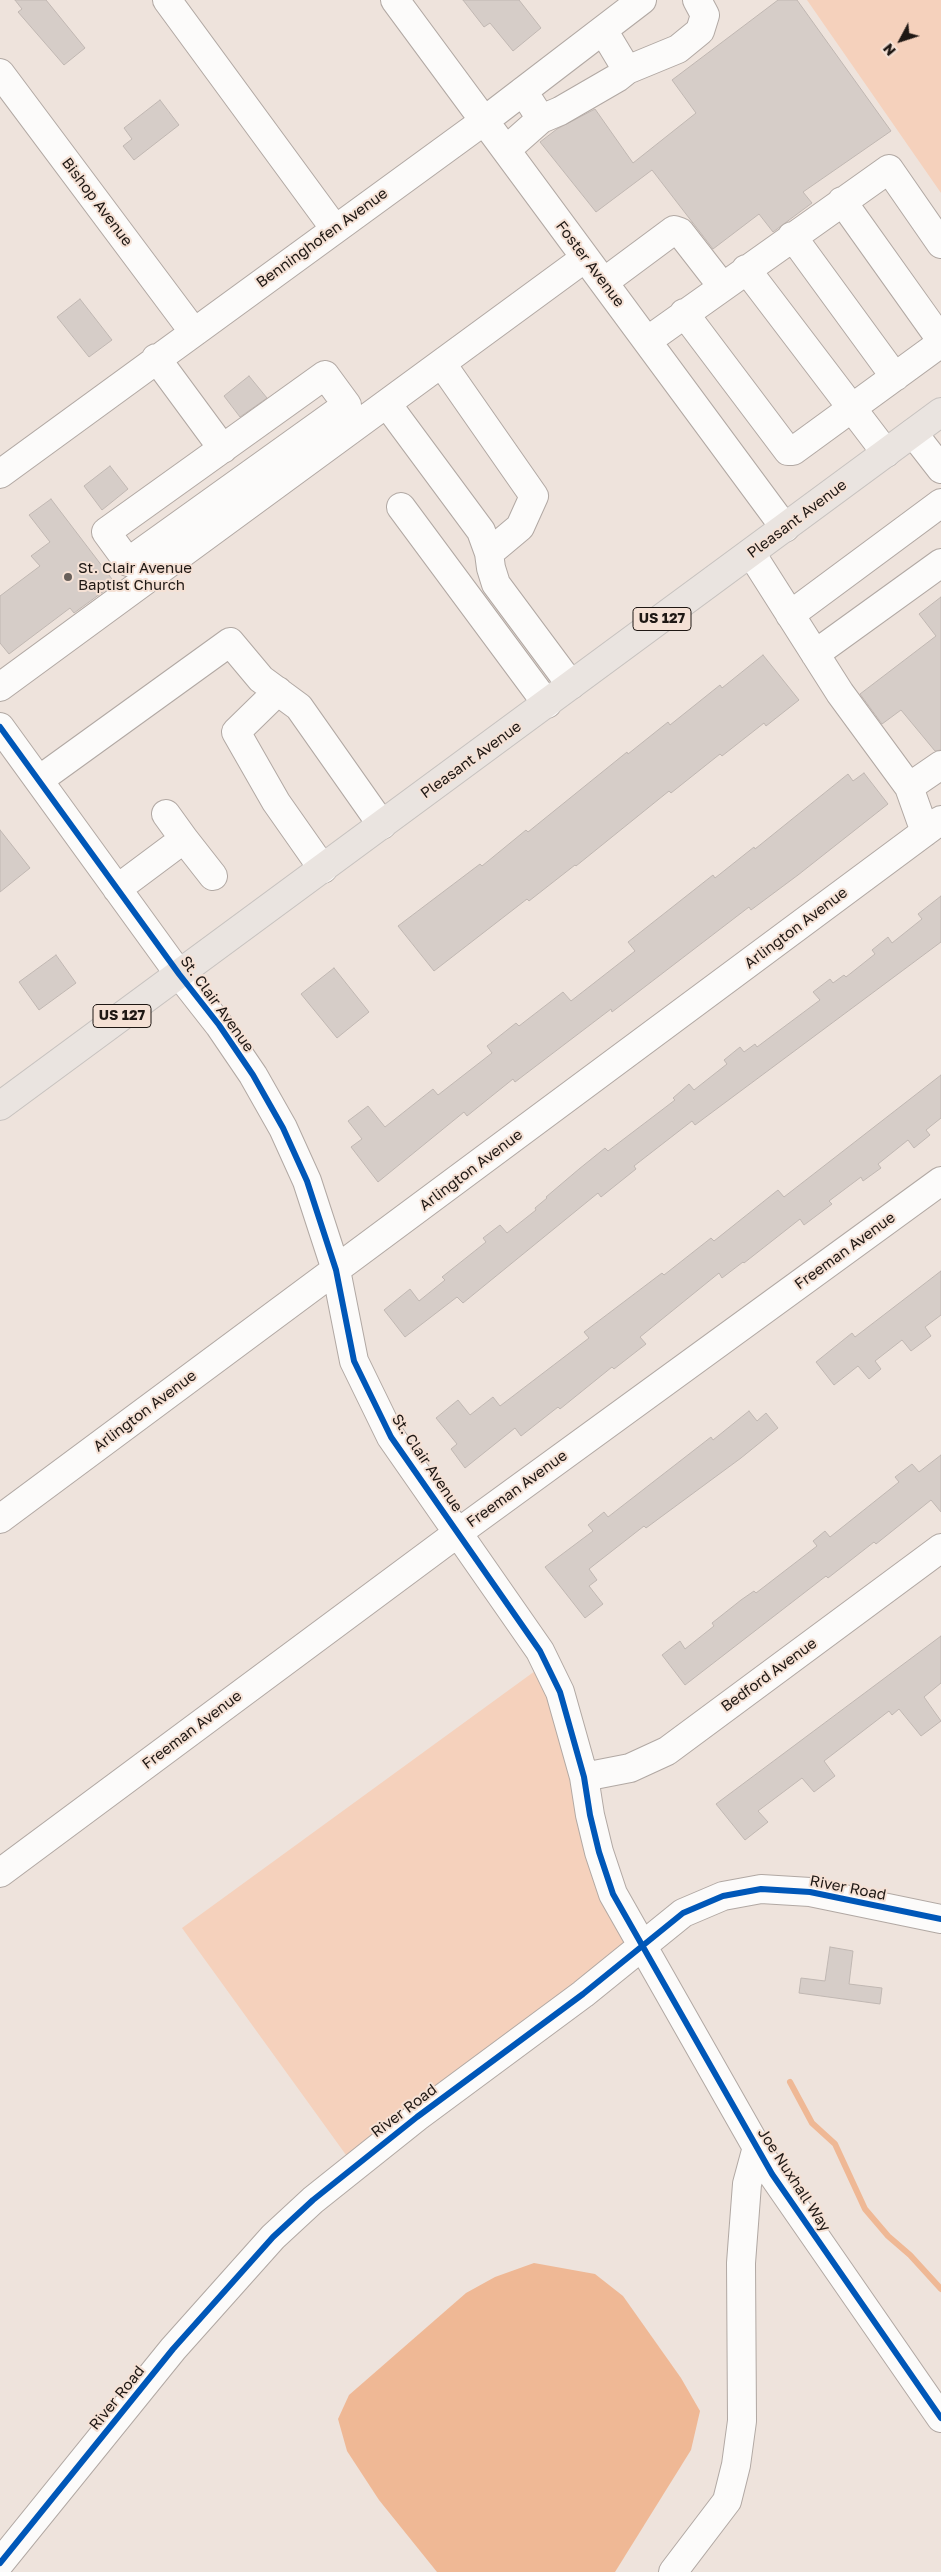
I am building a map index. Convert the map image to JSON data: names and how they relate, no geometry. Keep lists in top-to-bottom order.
{
  "streets": {
    "main road": ["Pleasant Avenue", "US 127"],
    "street": [
      "Bishop Avenue",
      "Benninghofen Avenue",
      "Foster Avenue",
      "Arlington Avenue",
      "St. Clair Avenue",
      "Freeman Avenue",
      "Bedford Avenue",
      "River Road",
      "Joe Nuxhall Way"
    ]
  },
  "crossings": [
    ["Bishop Avenue", "Benninghofen Avenue"],
    ["Benninghofen Avenue", "Foster Avenue"],
    ["Foster Avenue", "Pleasant Avenue"],
    ["Pleasant Avenue", "St. Clair Avenue"],
    ["Arlington Avenue", "St. Clair Avenue"],
    ["St. Clair Avenue", "Freeman Avenue"],
    ["St. Clair Avenue", "Bedford Avenue"],
    ["St. Clair Avenue", "River Road"],
    ["St. Clair Avenue", "Joe Nuxhall Way"],
    ["River Road", "Joe Nuxhall Way"]
  ],
  "places": ["St. Clair Avenue Baptist Church"],
  "north": "bottom left"
}
